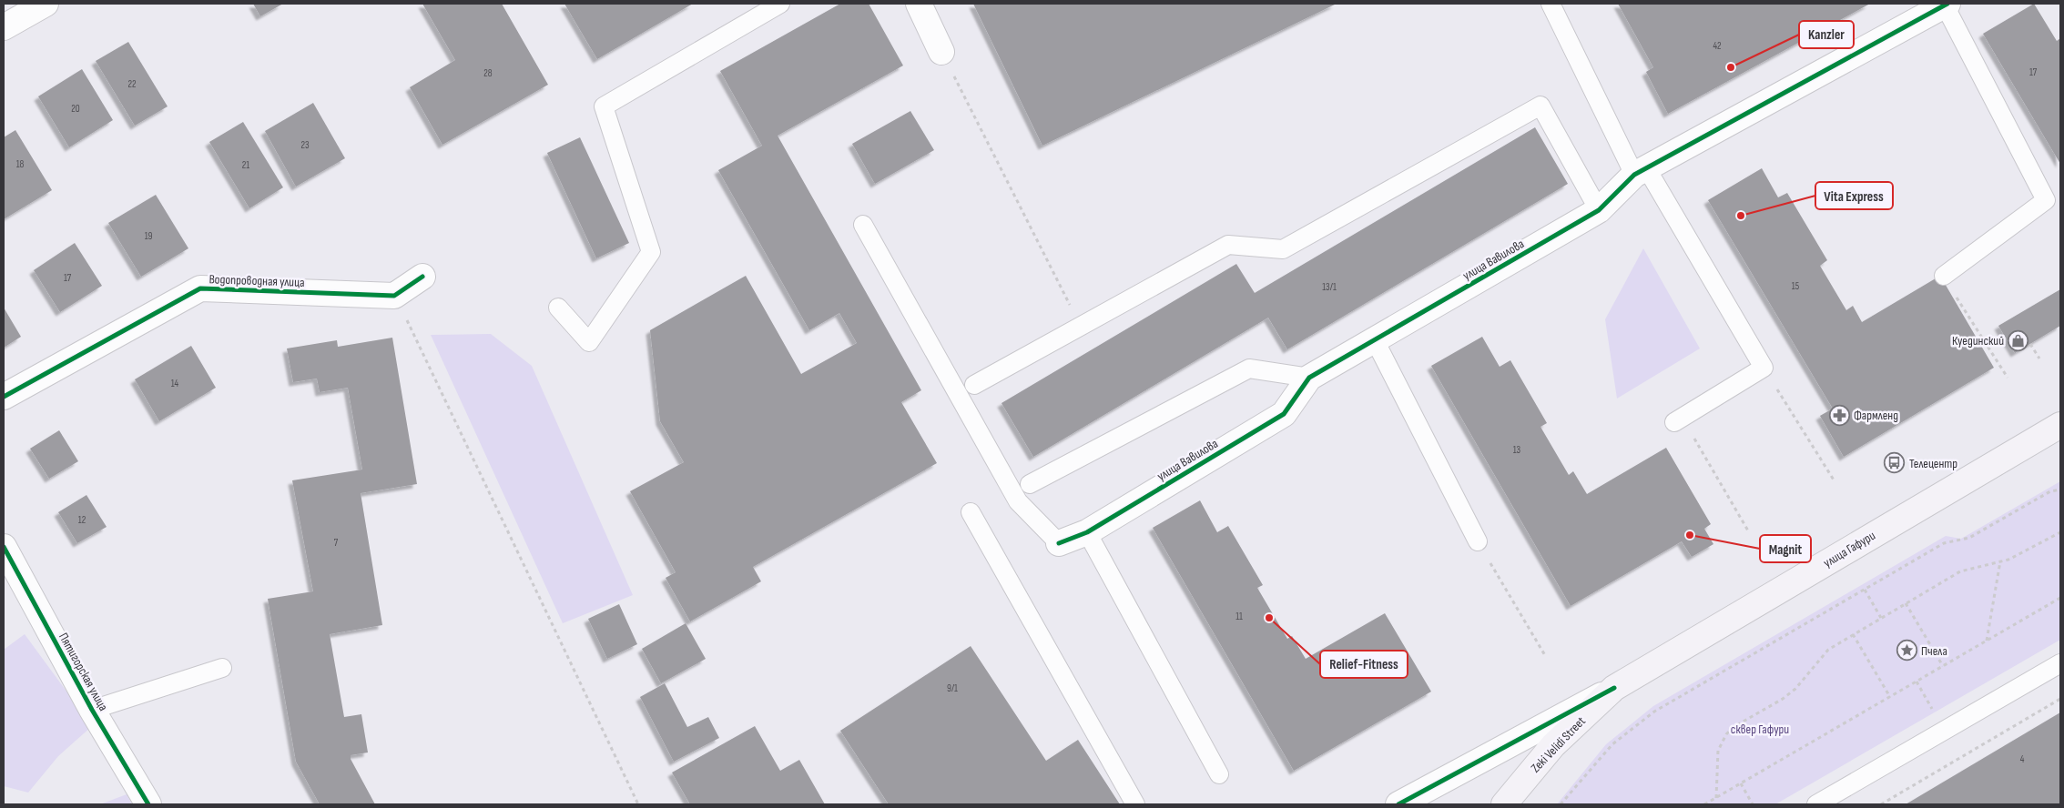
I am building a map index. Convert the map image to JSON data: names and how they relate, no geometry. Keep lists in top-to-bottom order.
{
  "streets": {
    "main road": ["улица Гафури", "Zeki Velidi Street"],
    "street": ["улица Вавилова", "Водопроводная улица", "Пятигорская улица"]
  },
  "crossings": [
    ["улица Гафури", "Zeki Velidi Street"]
  ],
  "parks": ["сквер Гафури"],
  "places": {
    "other": [
      "Kanzler",
      "Vita Express",
      "Magnit",
      "Relief-Fitness"
    ],
    "shop": ["Куединский"],
    "pharmacy": ["Фармленд"],
    "bus stop": ["Телецентр"],
    "place": ["Пчела"]
  },
  "house_numbers": [
    "42",
    "17",
    "28",
    "22",
    "20",
    "23",
    "18",
    "21",
    "19",
    "17",
    "15",
    "13/1",
    "14",
    "13",
    "12",
    "7",
    "11",
    "9/1",
    "4"
  ]
}
